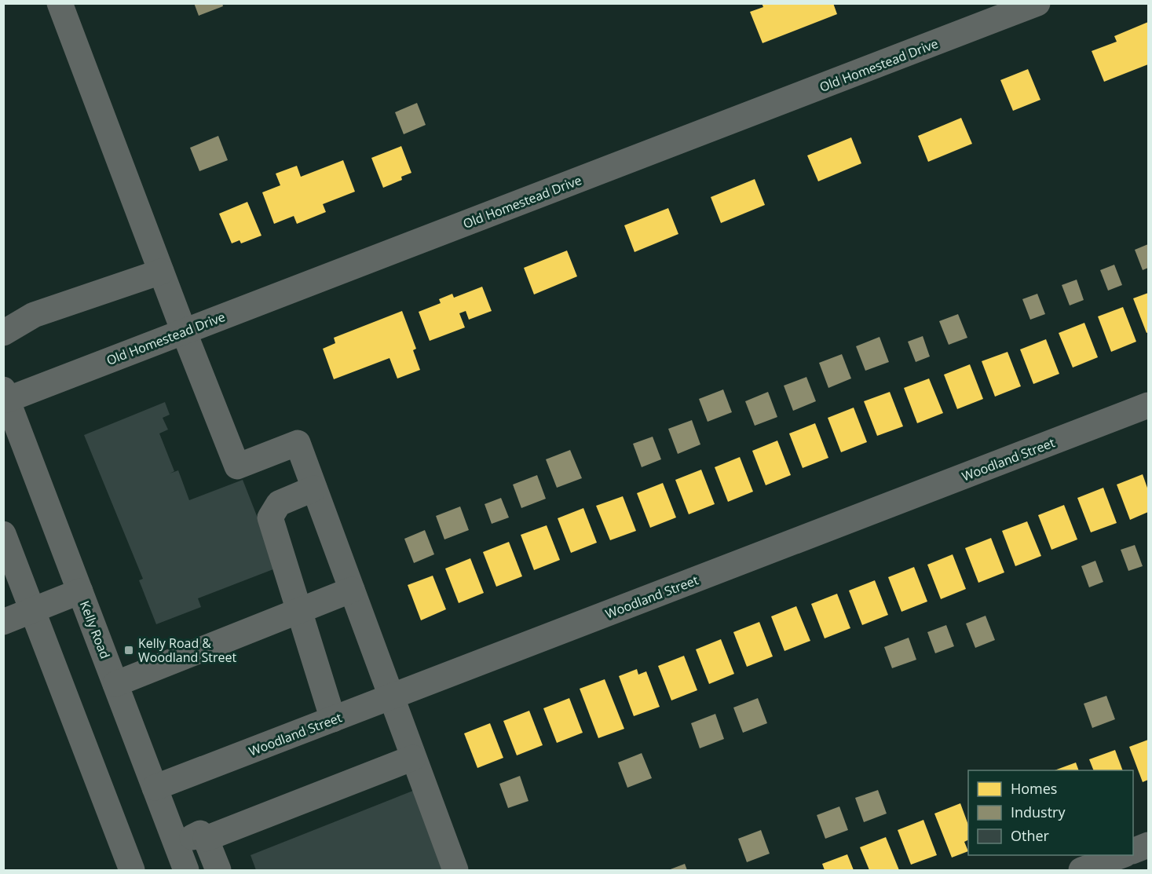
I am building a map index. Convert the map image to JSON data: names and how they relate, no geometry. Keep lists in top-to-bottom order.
{
  "streets": {
    "street": ["Old Homestead Drive", "Woodland Street", "Kelly Road"]
  },
  "crossings": [
    ["Old Homestead Drive", "Kelly Road"],
    ["Woodland Street", "Kelly Road"]
  ],
  "places": {
    "transit": ["Kelly Road & Woodland Street"]
  },
  "legend": ["Homes", "Industry", "Other"]
}
